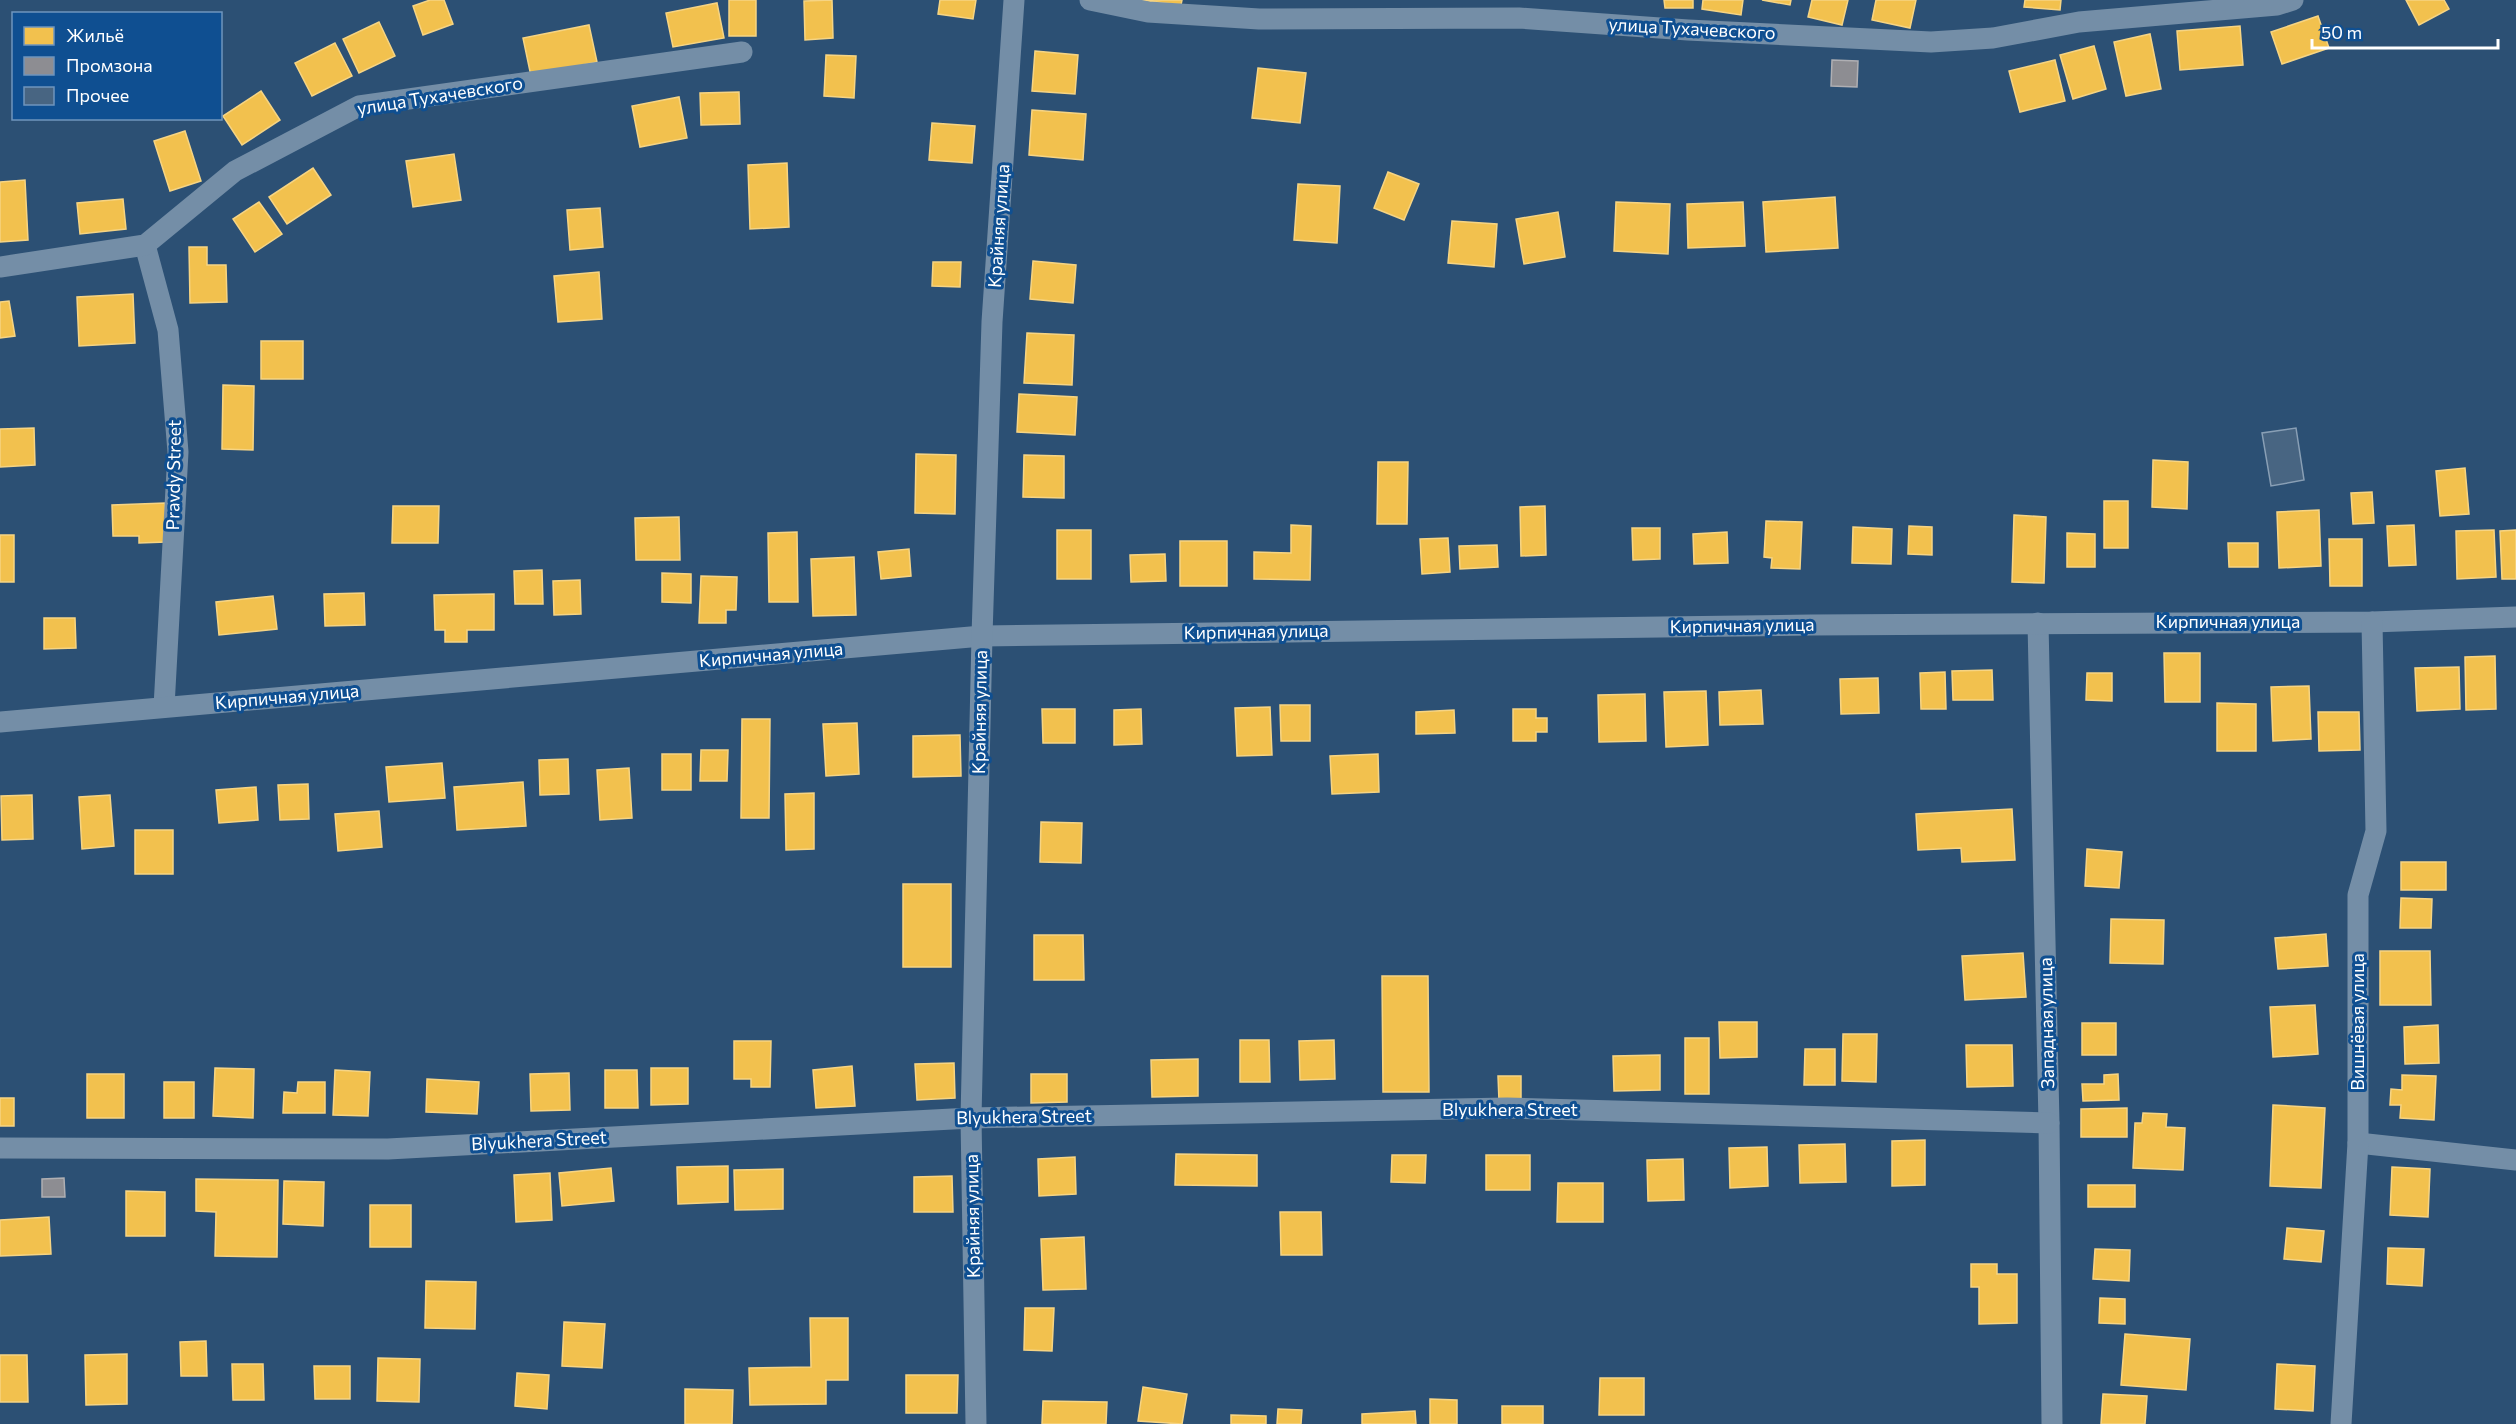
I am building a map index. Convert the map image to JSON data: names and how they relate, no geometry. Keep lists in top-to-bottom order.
{
  "streets": {
    "street": [
      "улица Тухачевского",
      "Крайняя улица",
      "Pravdy Street",
      "Кирпичная улица",
      "Вишнёвая улица",
      "Западная улица",
      "Blyukhera Street"
    ]
  },
  "crossings": [
    ["улица Тухачевского", "Pravdy Street"],
    ["Крайняя улица", "Кирпичная улица"],
    ["Крайняя улица", "Blyukhera Street"],
    ["Pravdy Street", "Кирпичная улица"],
    ["Кирпичная улица", "Вишнёвая улица"],
    ["Кирпичная улица", "Западная улица"],
    ["Западная улица", "Blyukhera Street"]
  ],
  "legend": ["Жильё", "Промзона", "Прочее"],
  "scale_bar": "50 m"
}
